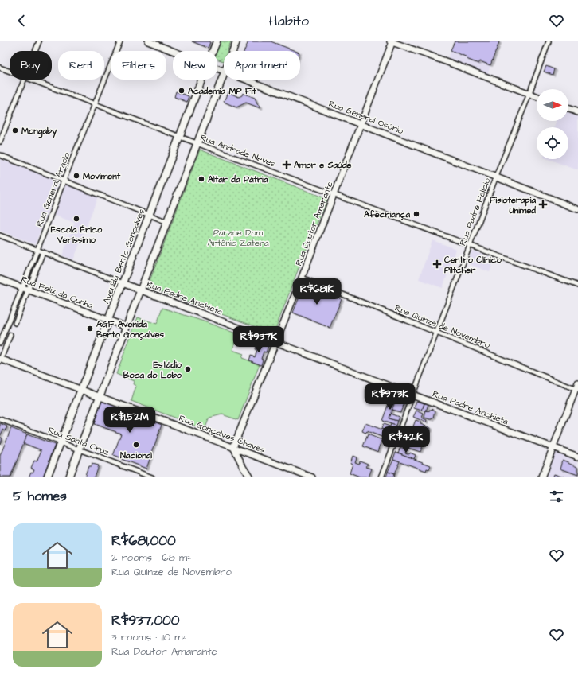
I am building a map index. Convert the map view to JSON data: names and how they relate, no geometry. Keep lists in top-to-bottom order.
{
  "streets": {
    "main road": ["Avenida Bento Gonçalves"],
    "street": [
      "Rua General Osório",
      "Rua Andrade Neves",
      "Rua General Argolo",
      "Rua Padre Felício",
      "Rua Doutor Amarante",
      "Rua Felix da Cunha",
      "Rua Padre Anchieta",
      "Rua Quinze de Novembro",
      "Rua Gonçalves Chaves",
      "Rua Santa Cruz"
    ]
  },
  "crossings": [
    ["Rua General Osório", "Rua Padre Felício"],
    ["Rua General Osório", "Rua Doutor Amarante"],
    ["Rua Andrade Neves", "Rua General Argolo"],
    ["Rua Andrade Neves", "Rua Padre Felício"],
    ["Rua Andrade Neves", "Rua Doutor Amarante"],
    ["Rua Andrade Neves", "Avenida Bento Gonçalves"],
    ["Rua General Argolo", "Rua Felix da Cunha"],
    ["Rua General Argolo", "Rua Padre Anchieta"],
    ["Rua Padre Felício", "Rua Padre Anchieta"],
    ["Rua Padre Felício", "Rua Quinze de Novembro"],
    ["Rua Doutor Amarante", "Rua Padre Anchieta"],
    ["Rua Doutor Amarante", "Rua Quinze de Novembro"],
    ["Rua Doutor Amarante", "Rua Gonçalves Chaves"],
    ["Avenida Bento Gonçalves", "Rua Felix da Cunha"],
    ["Avenida Bento Gonçalves", "Rua Padre Anchieta"],
    ["Avenida Bento Gonçalves", "Rua Gonçalves Chaves"],
    ["Avenida Bento Gonçalves", "Rua Santa Cruz"]
  ],
  "parks": ["Parque Dom Antônio Zatera"],
  "places": {
    "other": [
      "Academia MP Fit",
      "Mongaby",
      "Moviment",
      "Altar da Pátria",
      "Afecriança",
      "Escola Érico Veríssimo",
      "AGF Avenida Bento Gonçalves",
      "Estádio Boca do Lobo",
      "Nacional"
    ],
    "health": ["Amor e Saúde", "Fisioterapia Unimed", "Centro Clínico Piltcher"]
  },
  "north": "right",
  "page": {
    "header": "Habito",
    "chip": [
      "Buy",
      "Rent",
      "Filters",
      "New",
      "Apartment"
    ],
    "price": [
      "R$681K",
      "R$937K",
      "R$973K",
      "R$1.52M",
      "R$421K"
    ],
    "heading": "5 homes",
    "list": [
      {
        "name": "R$681,000",
        "note": "2 rooms · 68 m² · Rua Quinze de Novembro"
      },
      {
        "name": "R$937,000",
        "note": "3 rooms · 110 m² · Rua Doutor Amarante"
      }
    ]
  }
}
